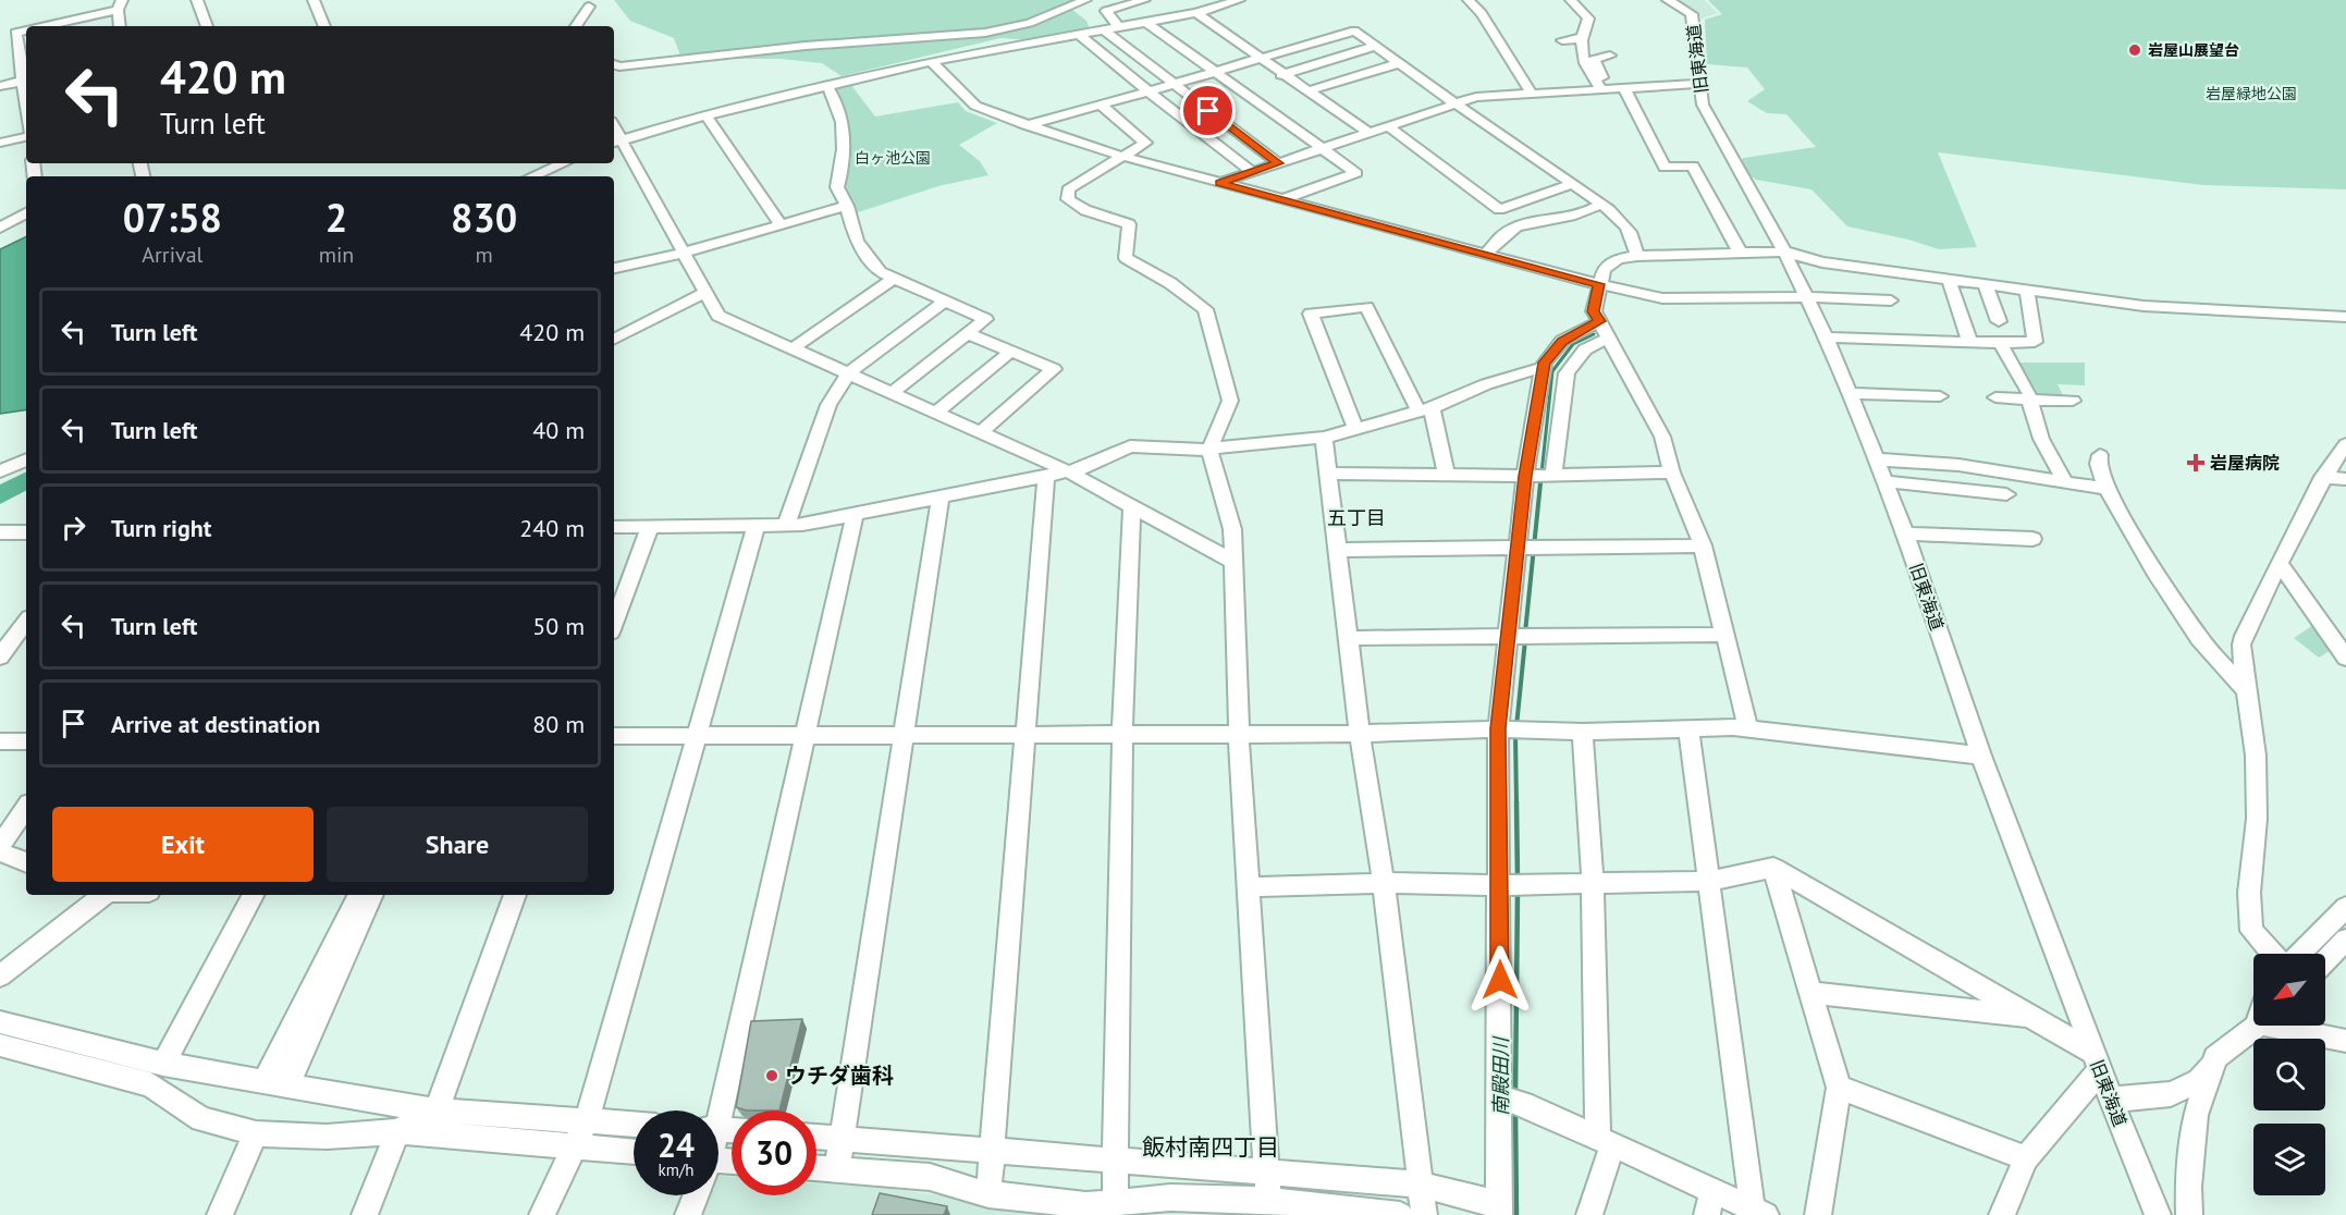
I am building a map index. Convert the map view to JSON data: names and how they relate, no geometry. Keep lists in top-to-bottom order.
{
  "streets": {
    "street": ["旧東海道"]
  },
  "districts": ["五丁目", "飯村南四丁目"],
  "water": ["南殿田川"],
  "parks": ["岩屋緑地公園", "白ヶ池公園"],
  "places": {
    "other": ["岩屋山展望台", "ウチダ歯科"],
    "health": ["岩屋病院"]
  },
  "north": "bottom left",
  "page": {
    "turn": ["420 m", "Turn left"],
    "eta": [
      "07:58",
      "Arrival",
      "2",
      "min",
      "830",
      "m"
    ],
    "list": [
      {
        "name": "Turn left",
        "value": "420 m"
      },
      {
        "name": "Turn left",
        "value": "40 m"
      },
      {
        "name": "Turn right",
        "value": "240 m"
      },
      {
        "name": "Turn left",
        "value": "50 m"
      },
      {
        "name": "Arrive at destination",
        "value": "80 m"
      }
    ],
    "buttons": ["Exit", "Share"],
    "speed": "24 km/h",
    "limit": "30"
  }
}
